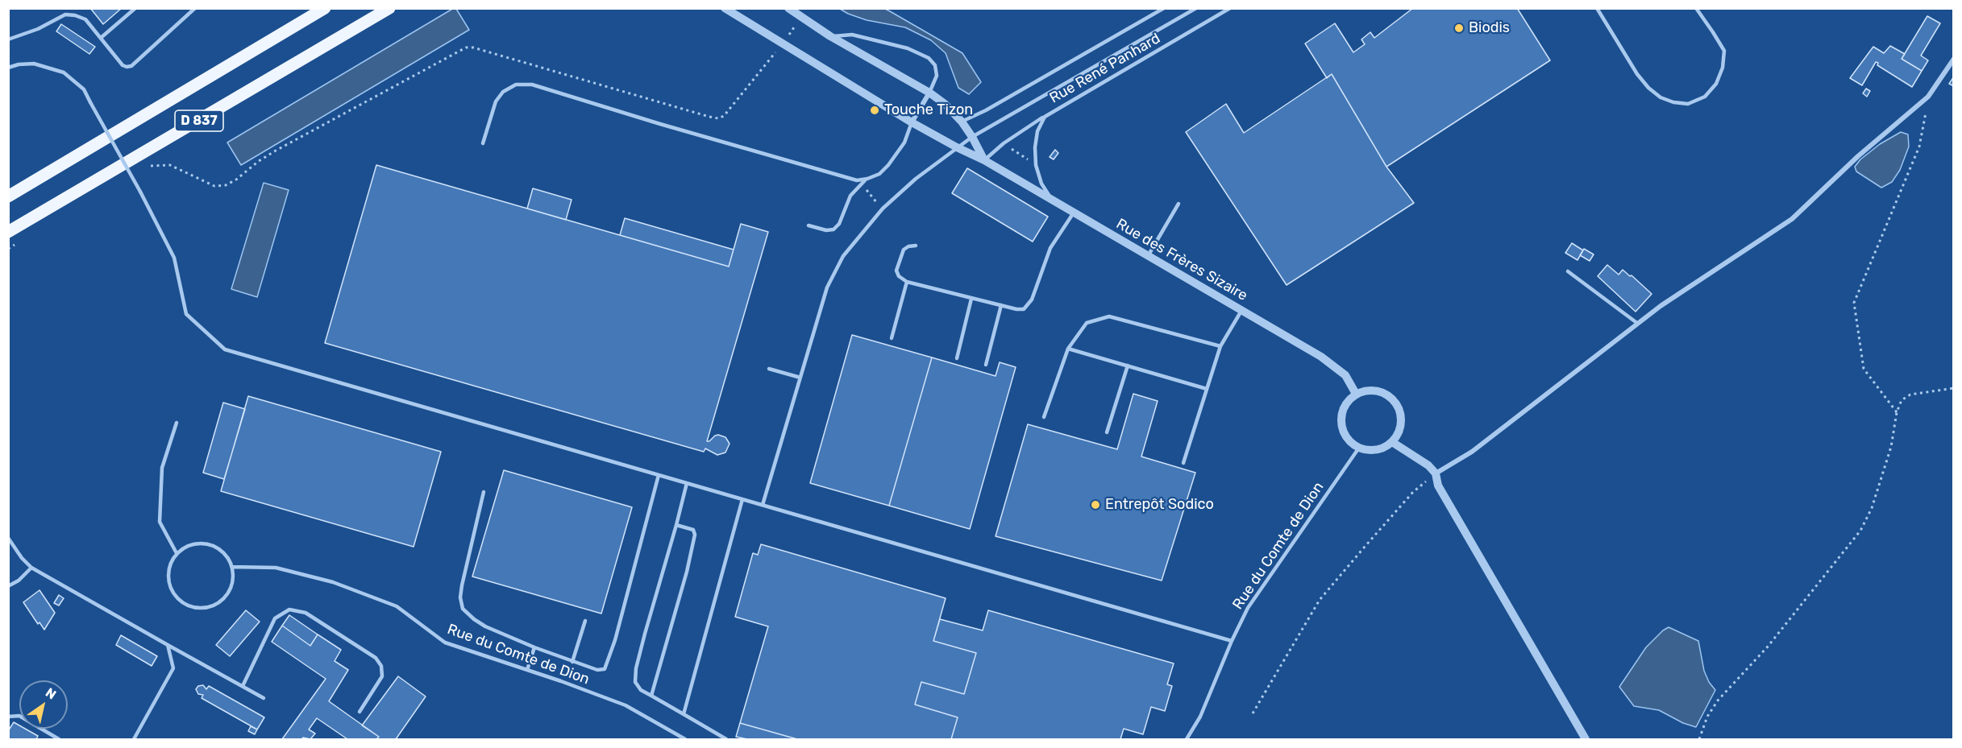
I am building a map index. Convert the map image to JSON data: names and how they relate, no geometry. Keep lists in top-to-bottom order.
{
  "streets": {
    "main road": ["D 837"],
    "street": ["Rue des Frères Sizaire"],
    "lane": ["Rue René Panhard", "Rue du Comte de Dion"]
  },
  "crossings": [
    ["Rue René Panhard", "Rue des Frères Sizaire"],
    ["Rue des Frères Sizaire", "Rue du Comte de Dion"]
  ],
  "places": ["Biodis", "Touche Tizon", "Entrepôt Sodico"],
  "north": "top right"
}
